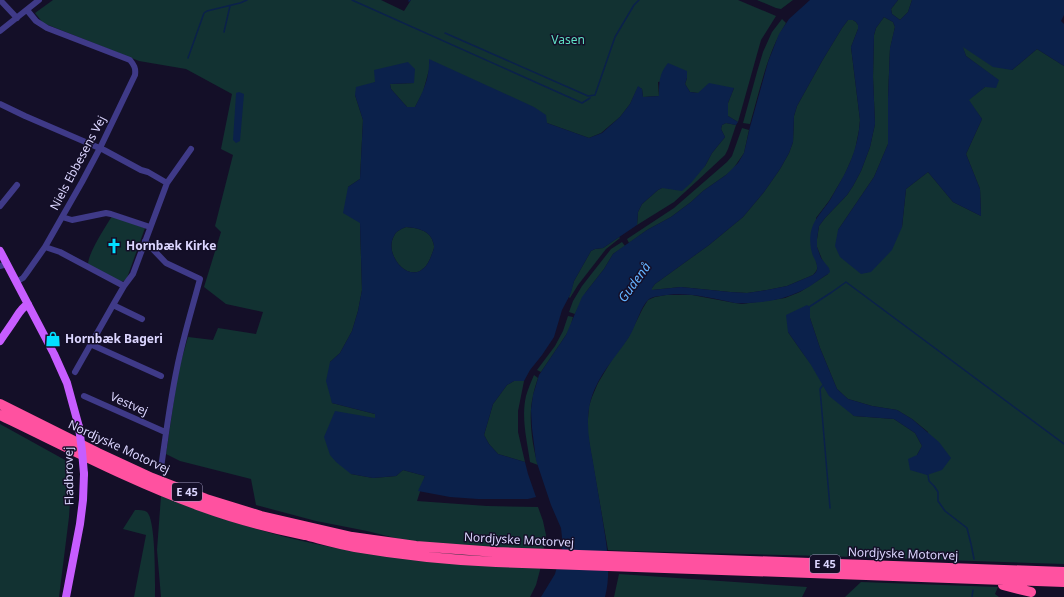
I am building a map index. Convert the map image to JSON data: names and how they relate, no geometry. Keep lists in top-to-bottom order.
{
  "streets": {
    "highway": ["Nordjyske Motorvej", "E 45"],
    "main road": ["Fladbrovej"],
    "street": ["Niels Ebbesens Vej", "Vestvej"]
  },
  "crossings": [
    ["Niels Ebbesens Vej", "Fladbrovej"]
  ],
  "water": ["Gudenå"],
  "parks": ["Vasen"],
  "places": {
    "church": ["Hornbæk Kirke"],
    "shop": ["Hornbæk Bageri"]
  }
}
